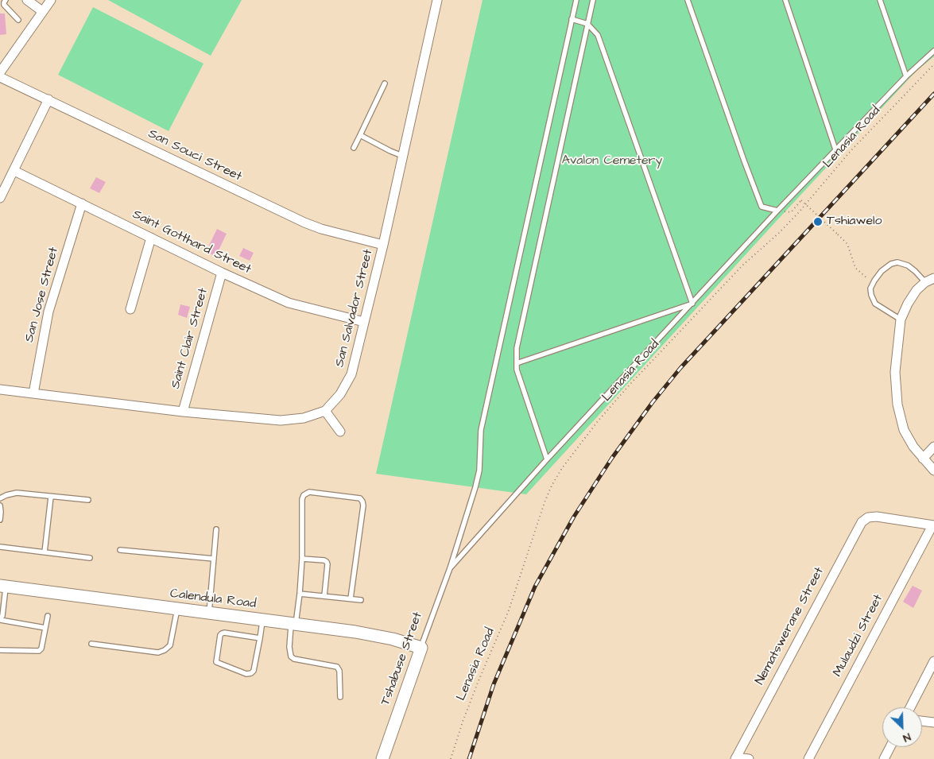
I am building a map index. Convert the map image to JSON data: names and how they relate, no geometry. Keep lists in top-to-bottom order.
{
  "streets": {
    "street": [
      "San Souci Street",
      "Saint Gotthard Street",
      "San Jose Street",
      "San Salvador Street",
      "Saint Clair Street",
      "Calendula Road",
      "Nematswerane Street",
      "Mulaudzi Street",
      "Tshabuse Street"
    ],
    "path": ["Lenasia Road"]
  },
  "crossings": [
    ["San Souci Street", "San Salvador Street"],
    ["Saint Gotthard Street", "San Jose Street"],
    ["Saint Gotthard Street", "San Salvador Street"],
    ["Saint Gotthard Street", "Saint Clair Street"],
    ["San Jose Street", "San Salvador Street"],
    ["San Salvador Street", "Saint Clair Street"],
    ["Calendula Road", "Tshabuse Street"],
    ["Nematswerane Street", "Mulaudzi Street"]
  ],
  "parks": ["Avalon Cemetery"],
  "places": ["Tshiawelo"],
  "north": "bottom right"
}
